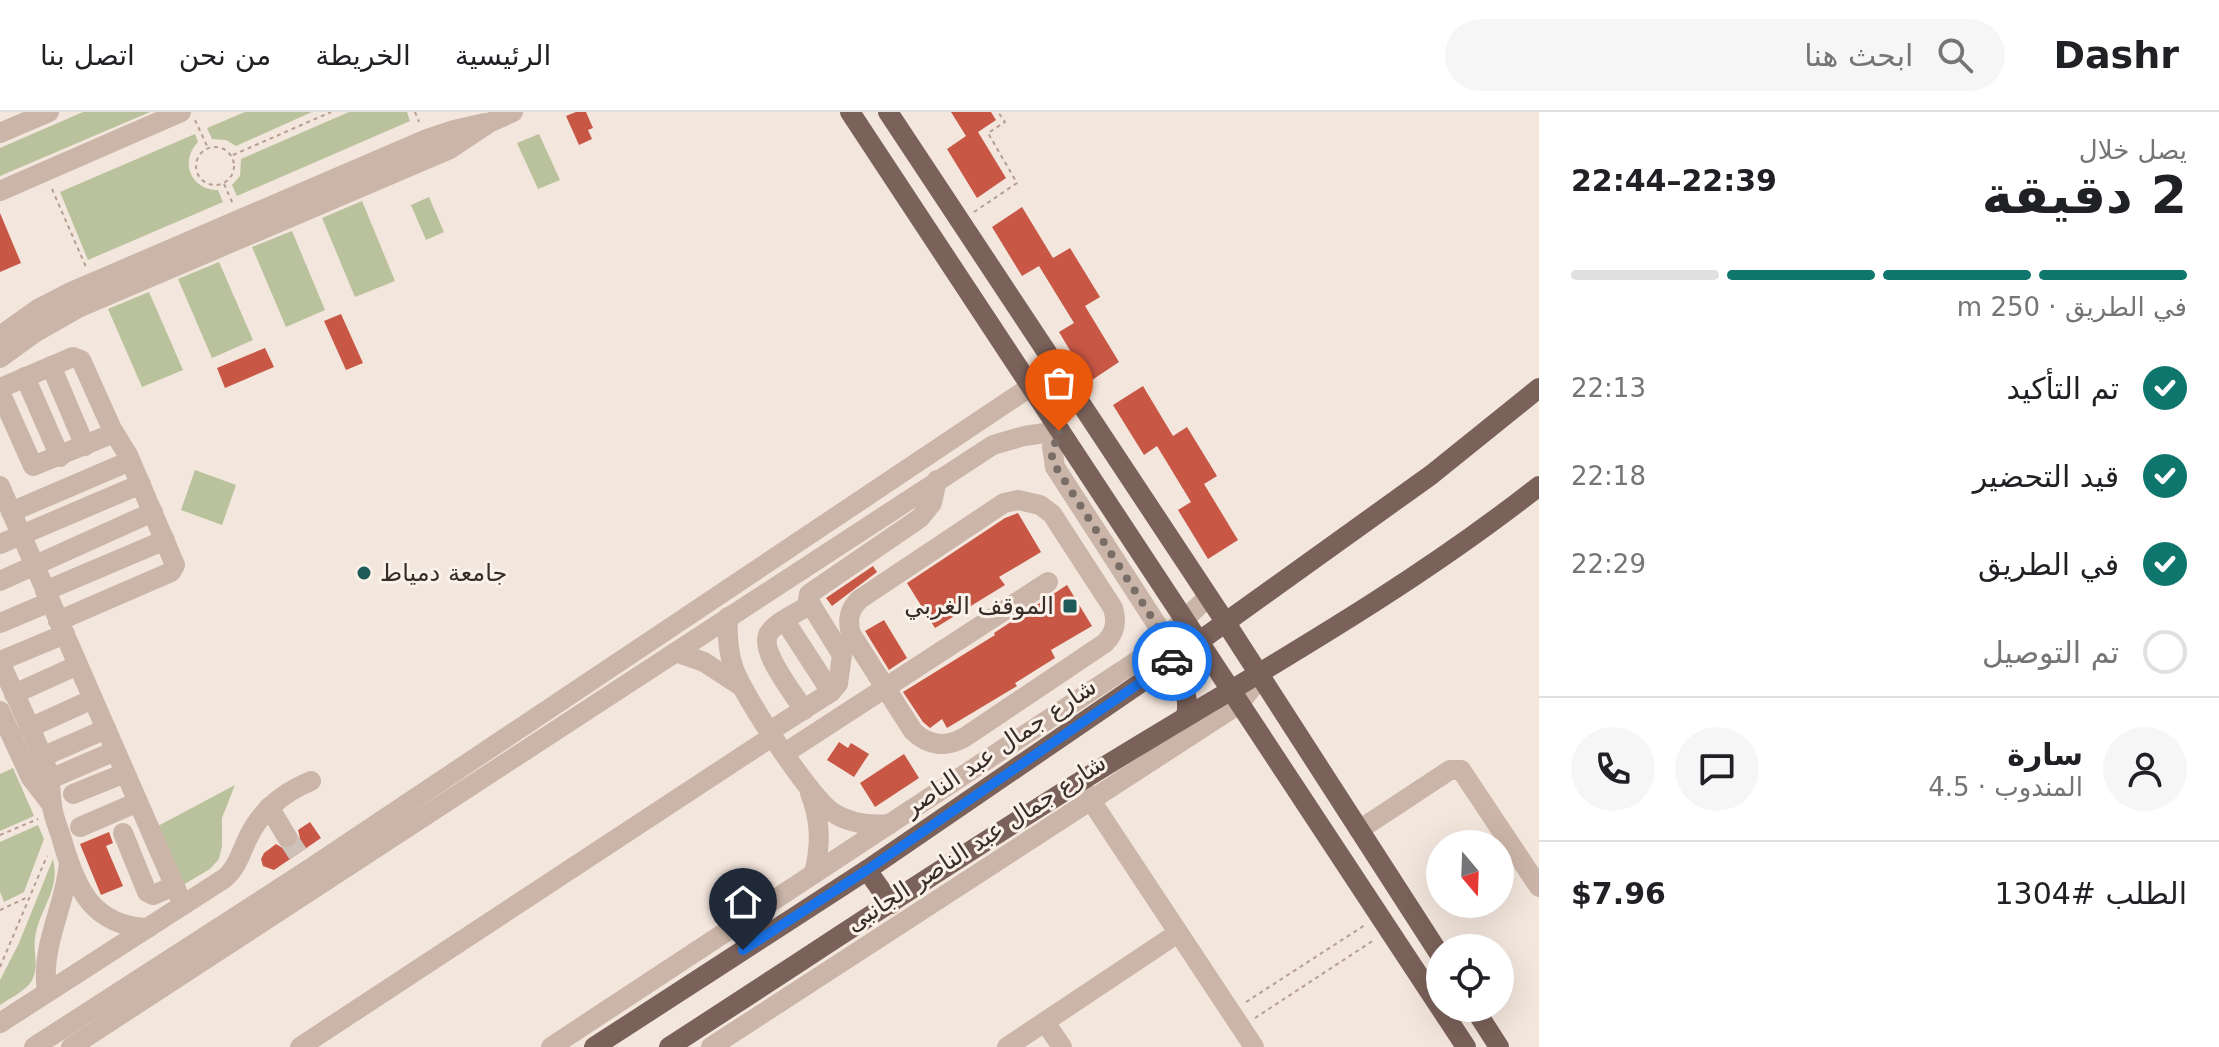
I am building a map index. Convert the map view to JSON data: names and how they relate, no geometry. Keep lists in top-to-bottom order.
{
  "streets": {
    "main road": ["شارع جمال عبد الناصر"],
    "street": ["شارع جمال عبد الناصر الجانبى"]
  },
  "places": {
    "other": ["جامعة دمياط"],
    "transit": ["الموقف الغربي"]
  },
  "north": "bottom",
  "page": {
    "header": "Dashr",
    "search": "ابحث هنا",
    "nav": [
      "الرئيسية",
      "الخريطة",
      "من نحن",
      "اتصل بنا"
    ],
    "heading": ["2 دقيقة", "يصل خلال", "22:39–22:44"],
    "panel": [
      "سارة",
      "المندوب · 4.5",
      "الطلب #1304",
      "$7.96"
    ],
    "bar": "في الطريق · 250 m",
    "list": [
      ["تم التأكيد", "22:13"],
      ["قيد التحضير", "22:18"],
      ["في الطريق", "22:29"],
      "تم التوصيل"
    ]
  }
}
